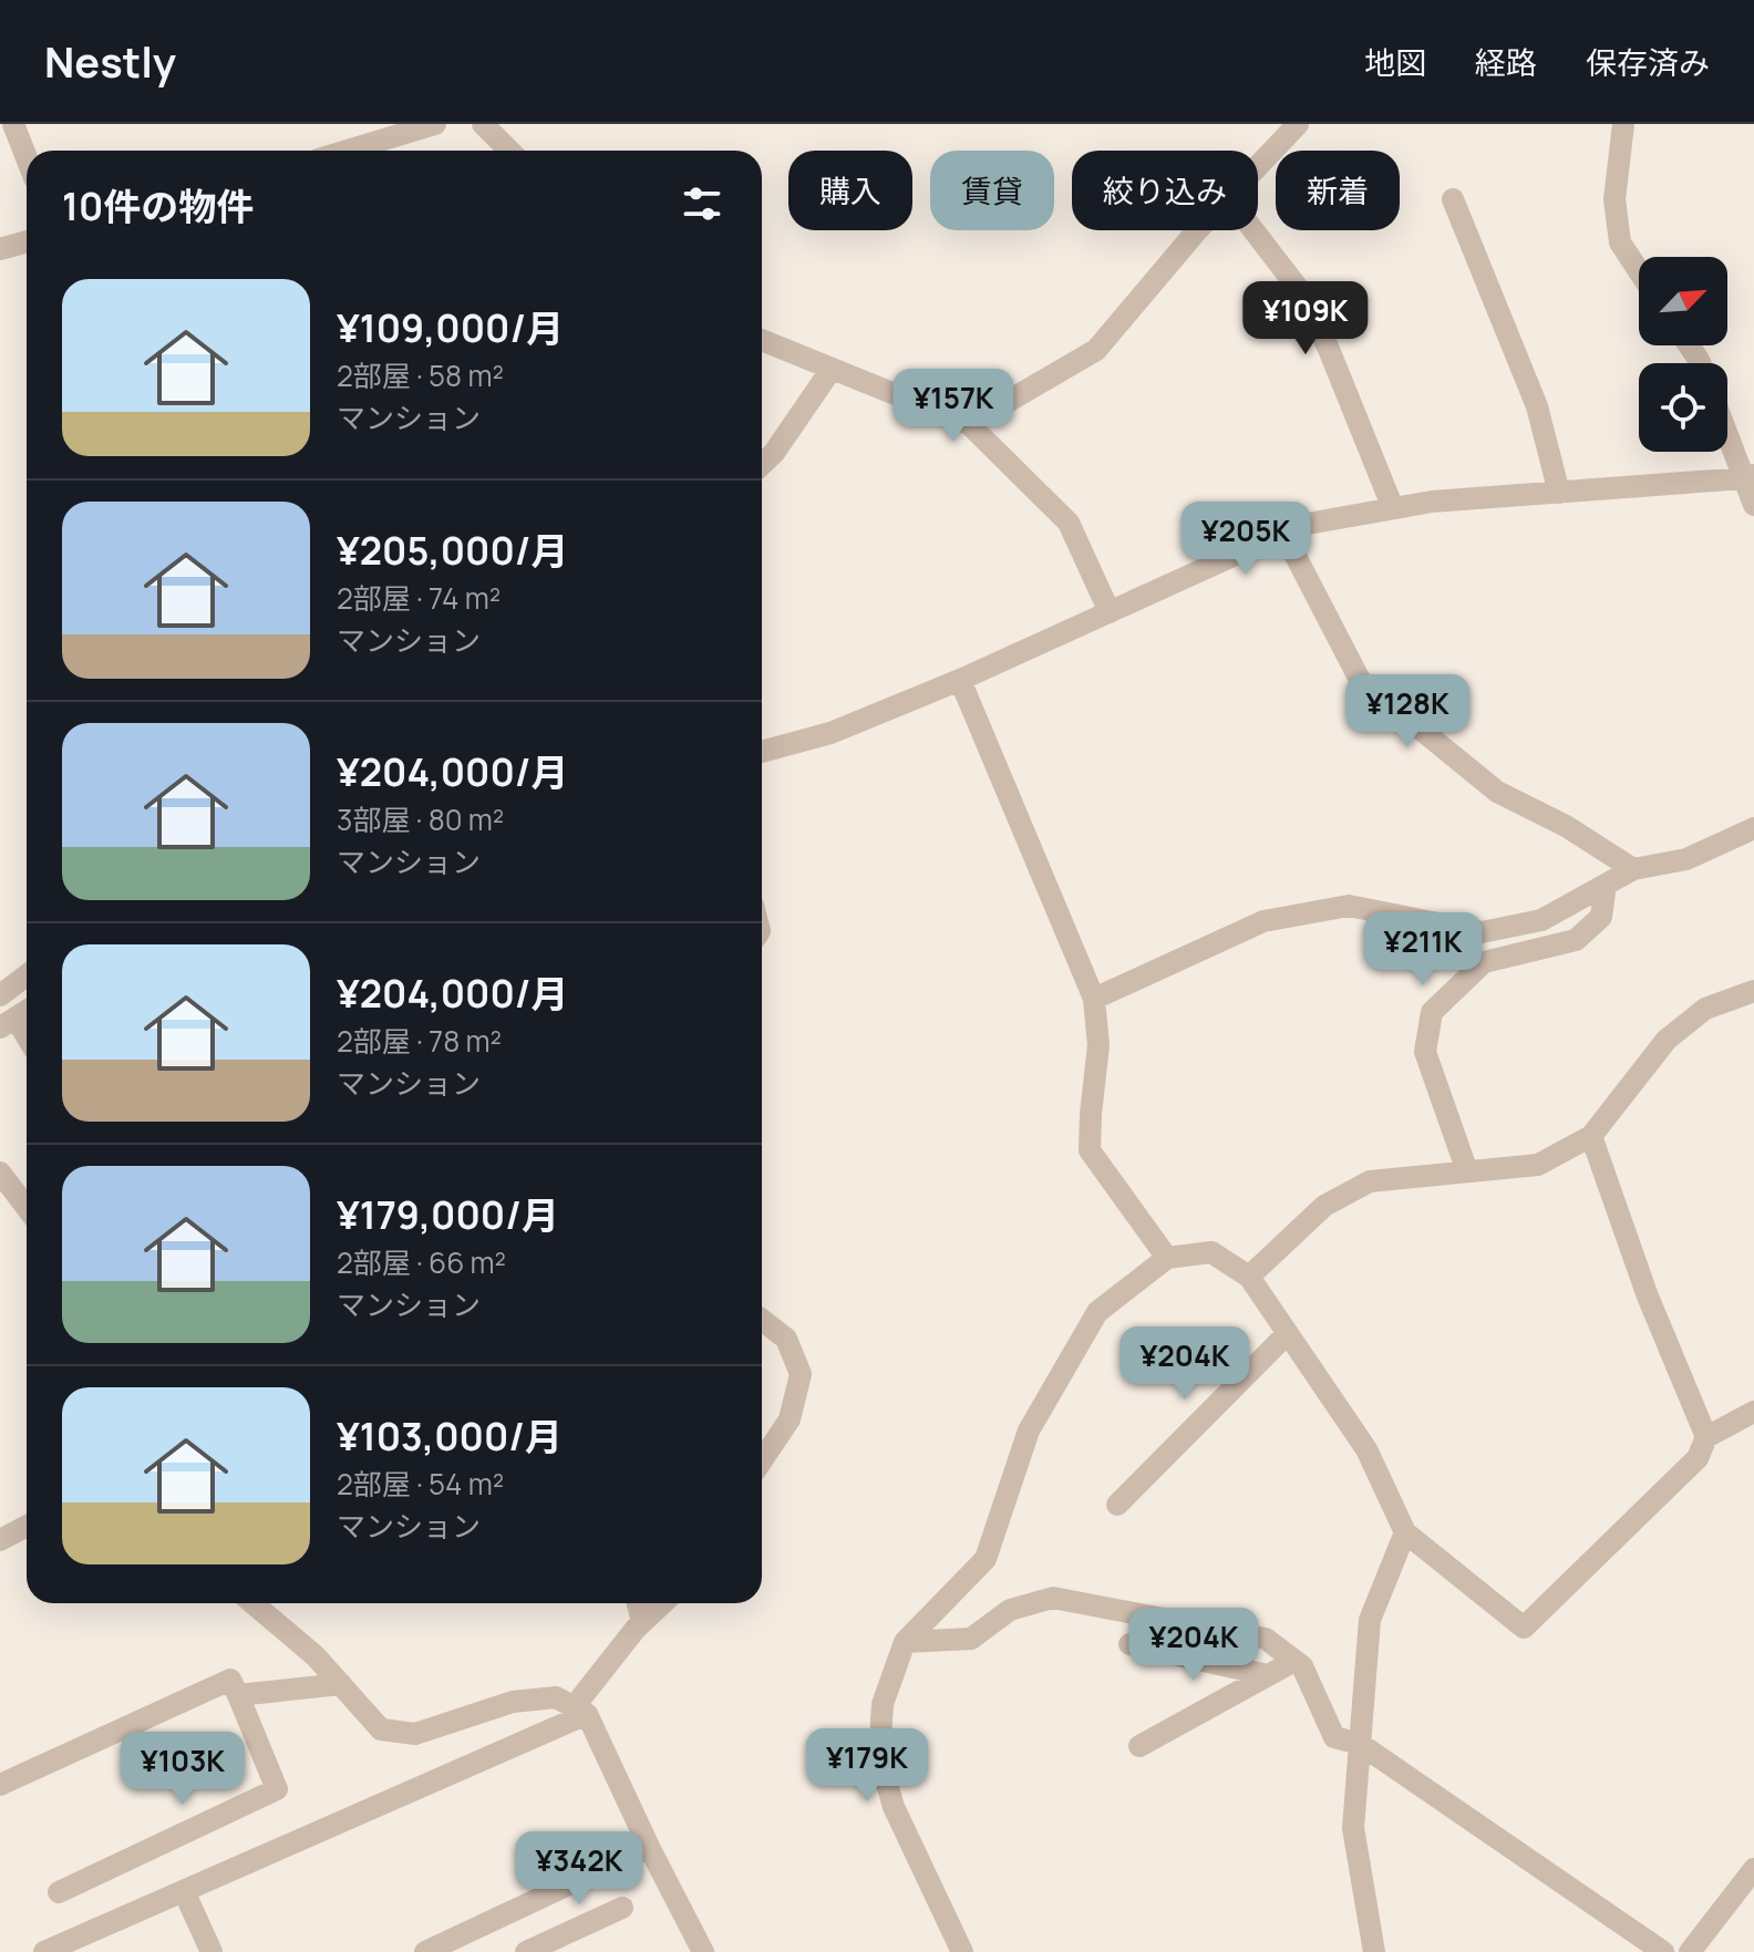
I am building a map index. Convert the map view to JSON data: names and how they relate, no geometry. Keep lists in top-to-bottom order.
{
  "north": "top right",
  "page": {
    "header": "Nestly",
    "nav": ["地図", "経路", "保存済み"],
    "chip": [
      "購入",
      "賃貸",
      "絞り込み",
      "新着"
    ],
    "heading": "10件の物件",
    "list": [
      {
        "name": "¥109,000/月",
        "note": "2部屋 · 58 m² · マンション"
      },
      {
        "name": "¥205,000/月",
        "note": "2部屋 · 74 m² · マンション"
      },
      {
        "name": "¥204,000/月",
        "note": "3部屋 · 80 m² · マンション"
      },
      {
        "name": "¥204,000/月",
        "note": "2部屋 · 78 m² · マンション"
      },
      {
        "name": "¥179,000/月",
        "note": "2部屋 · 66 m² · マンション"
      },
      {
        "name": "¥103,000/月",
        "note": "2部屋 · 54 m² · マンション"
      }
    ],
    "price": [
      "¥109K",
      "¥157K",
      "¥205K",
      "¥128K",
      "¥211K",
      "¥204K",
      "¥204K",
      "¥179K",
      "¥103K",
      "¥342K"
    ]
  }
}
